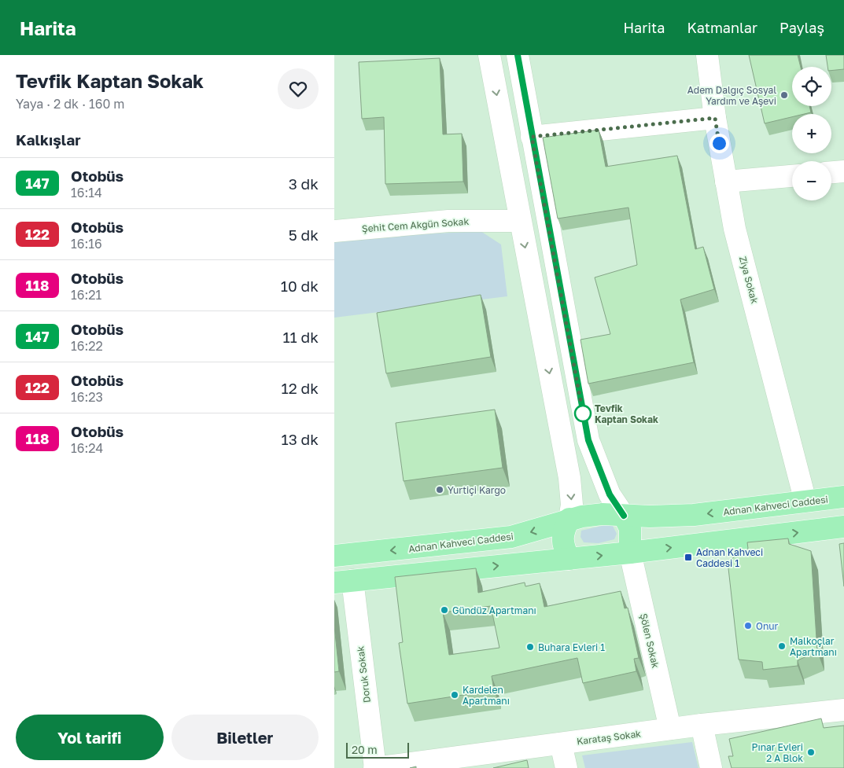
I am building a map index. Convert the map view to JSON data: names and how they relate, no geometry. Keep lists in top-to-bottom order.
{
  "streets": {
    "main road": ["Adnan Kahveci Caddesi"],
    "street": [
      "Şehit Cem Akgün Sokak",
      "Ziya Sokak",
      "Şölen Sokak",
      "Doruk Sokak",
      "Karataş Sokak"
    ]
  },
  "crossings": [
    ["Ziya Sokak", "Adnan Kahveci Caddesi"],
    ["Şölen Sokak", "Karataş Sokak"],
    ["Doruk Sokak", "Karataş Sokak"]
  ],
  "places": {
    "other": [
      "Adem Dalgıç Sosyal Yardım ve Aşevi",
      "Tevfik Kaptan Sokak",
      "Yurtiçi Kargo",
      "Gündüz Apartmanı",
      "Onur",
      "Malkoçlar Apartmanı",
      "Buhara Evleri 1",
      "Kardelen Apartmanı",
      "Pınar Evleri 2 A Blok"
    ],
    "transit": ["Adnan Kahveci Caddesi 1"]
  },
  "lines": ["bus line 147"],
  "scale_bar": "20 m",
  "page": {
    "header": "Harita",
    "nav": ["Harita", "Katmanlar", "Paylaş"],
    "heading": [
      ["Tevfik Kaptan Sokak", "Yaya · 2 dk · 160 m"],
      "Kalkışlar"
    ],
    "map_buttons": ["+", "−"],
    "list": [
      {
        "mark": "147",
        "name": "Otobüs",
        "note": "16:14",
        "value": "3 dk"
      },
      {
        "mark": "122",
        "name": "Otobüs",
        "note": "16:16",
        "value": "5 dk"
      },
      {
        "mark": "118",
        "name": "Otobüs",
        "note": "16:21",
        "value": "10 dk"
      },
      {
        "mark": "147",
        "name": "Otobüs",
        "note": "16:22",
        "value": "11 dk"
      },
      {
        "mark": "122",
        "name": "Otobüs",
        "note": "16:23",
        "value": "12 dk"
      },
      {
        "mark": "118",
        "name": "Otobüs",
        "note": "16:24",
        "value": "13 dk"
      }
    ],
    "buttons": ["Yol tarifi", "Biletler"],
    "scale": "20 m"
  }
}
